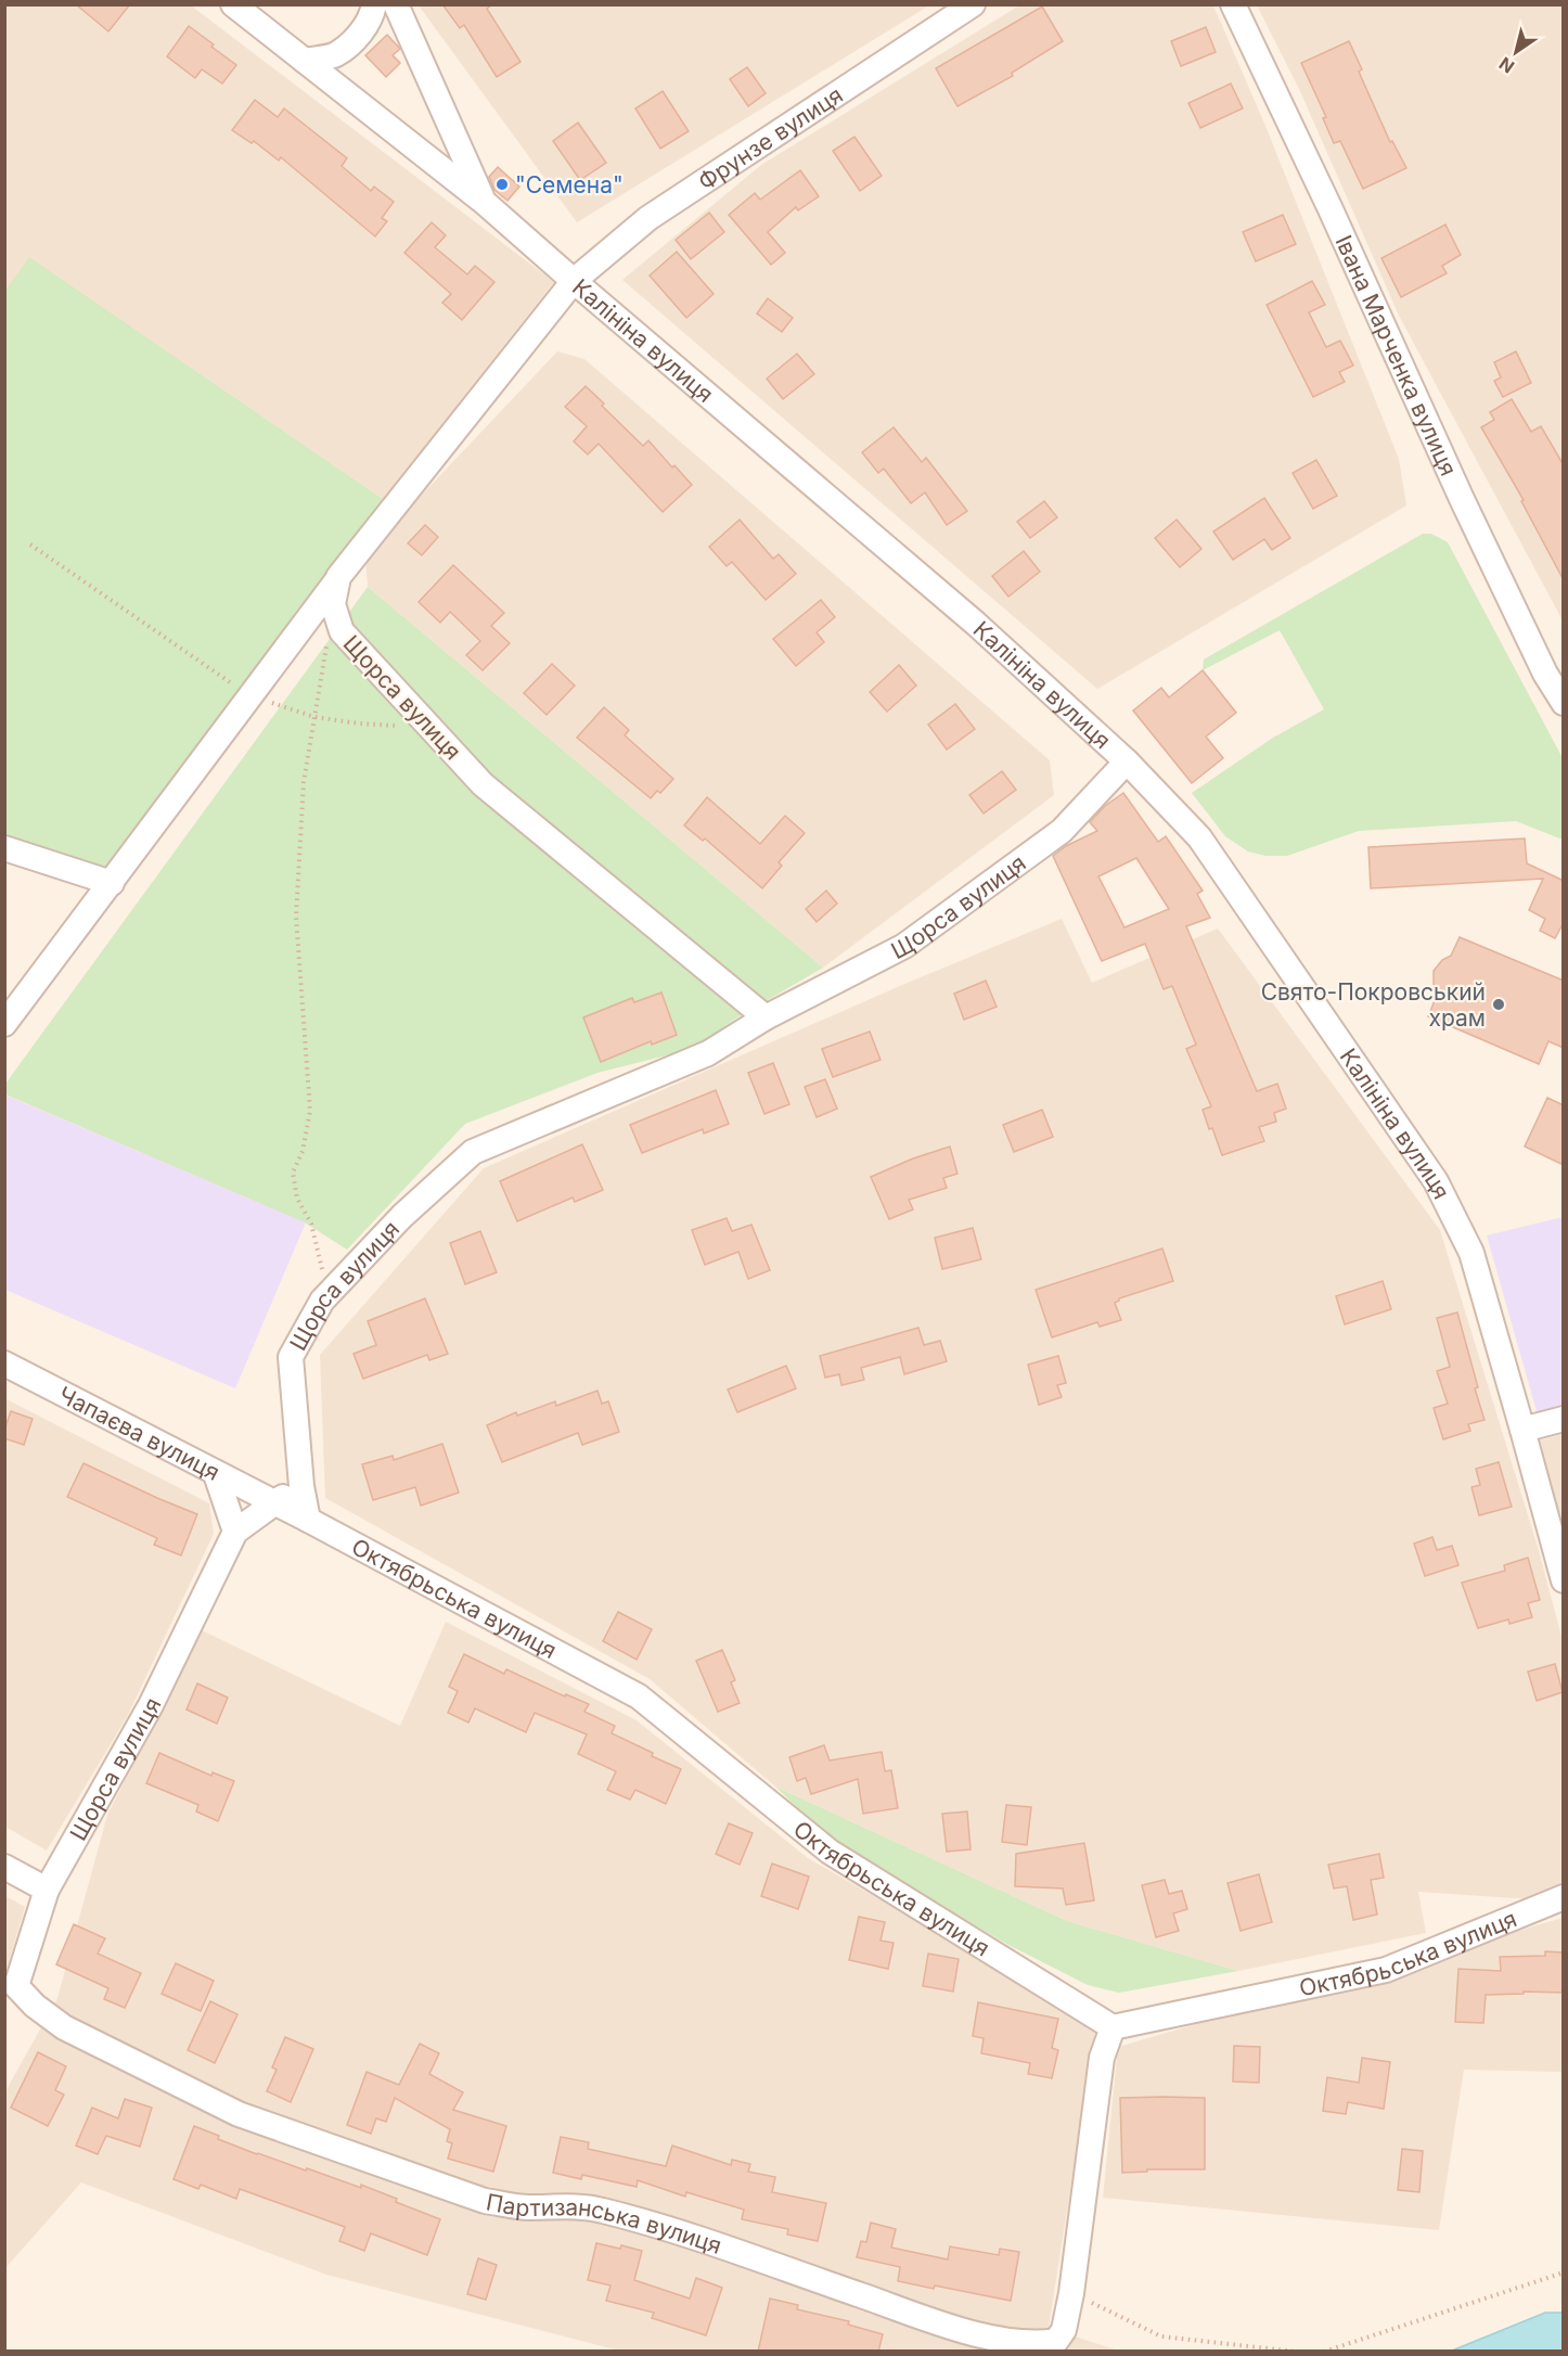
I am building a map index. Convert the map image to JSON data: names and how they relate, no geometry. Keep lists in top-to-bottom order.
{
  "streets": {
    "street": [
      "Фрунзе вулиця",
      "Калініна вулиця",
      "Івана Марченка вулиця",
      "Щорса вулиця",
      "Чапаєва вулиця",
      "Октябрьська вулиця",
      "Партизанська вулиця"
    ]
  },
  "crossings": [
    ["Фрунзе вулиця", "Калініна вулиця"],
    ["Калініна вулиця", "Щорса вулиця"],
    ["Щорса вулиця", "Чапаєва вулиця"],
    ["Щорса вулиця", "Октябрьська вулиця"],
    ["Щорса вулиця", "Партизанська вулиця"],
    ["Чапаєва вулиця", "Октябрьська вулиця"],
    ["Октябрьська вулиця", "Партизанська вулиця"]
  ],
  "places": ["\"Семена\"", "Свято-Покровський храм"],
  "north": "bottom left"
}
